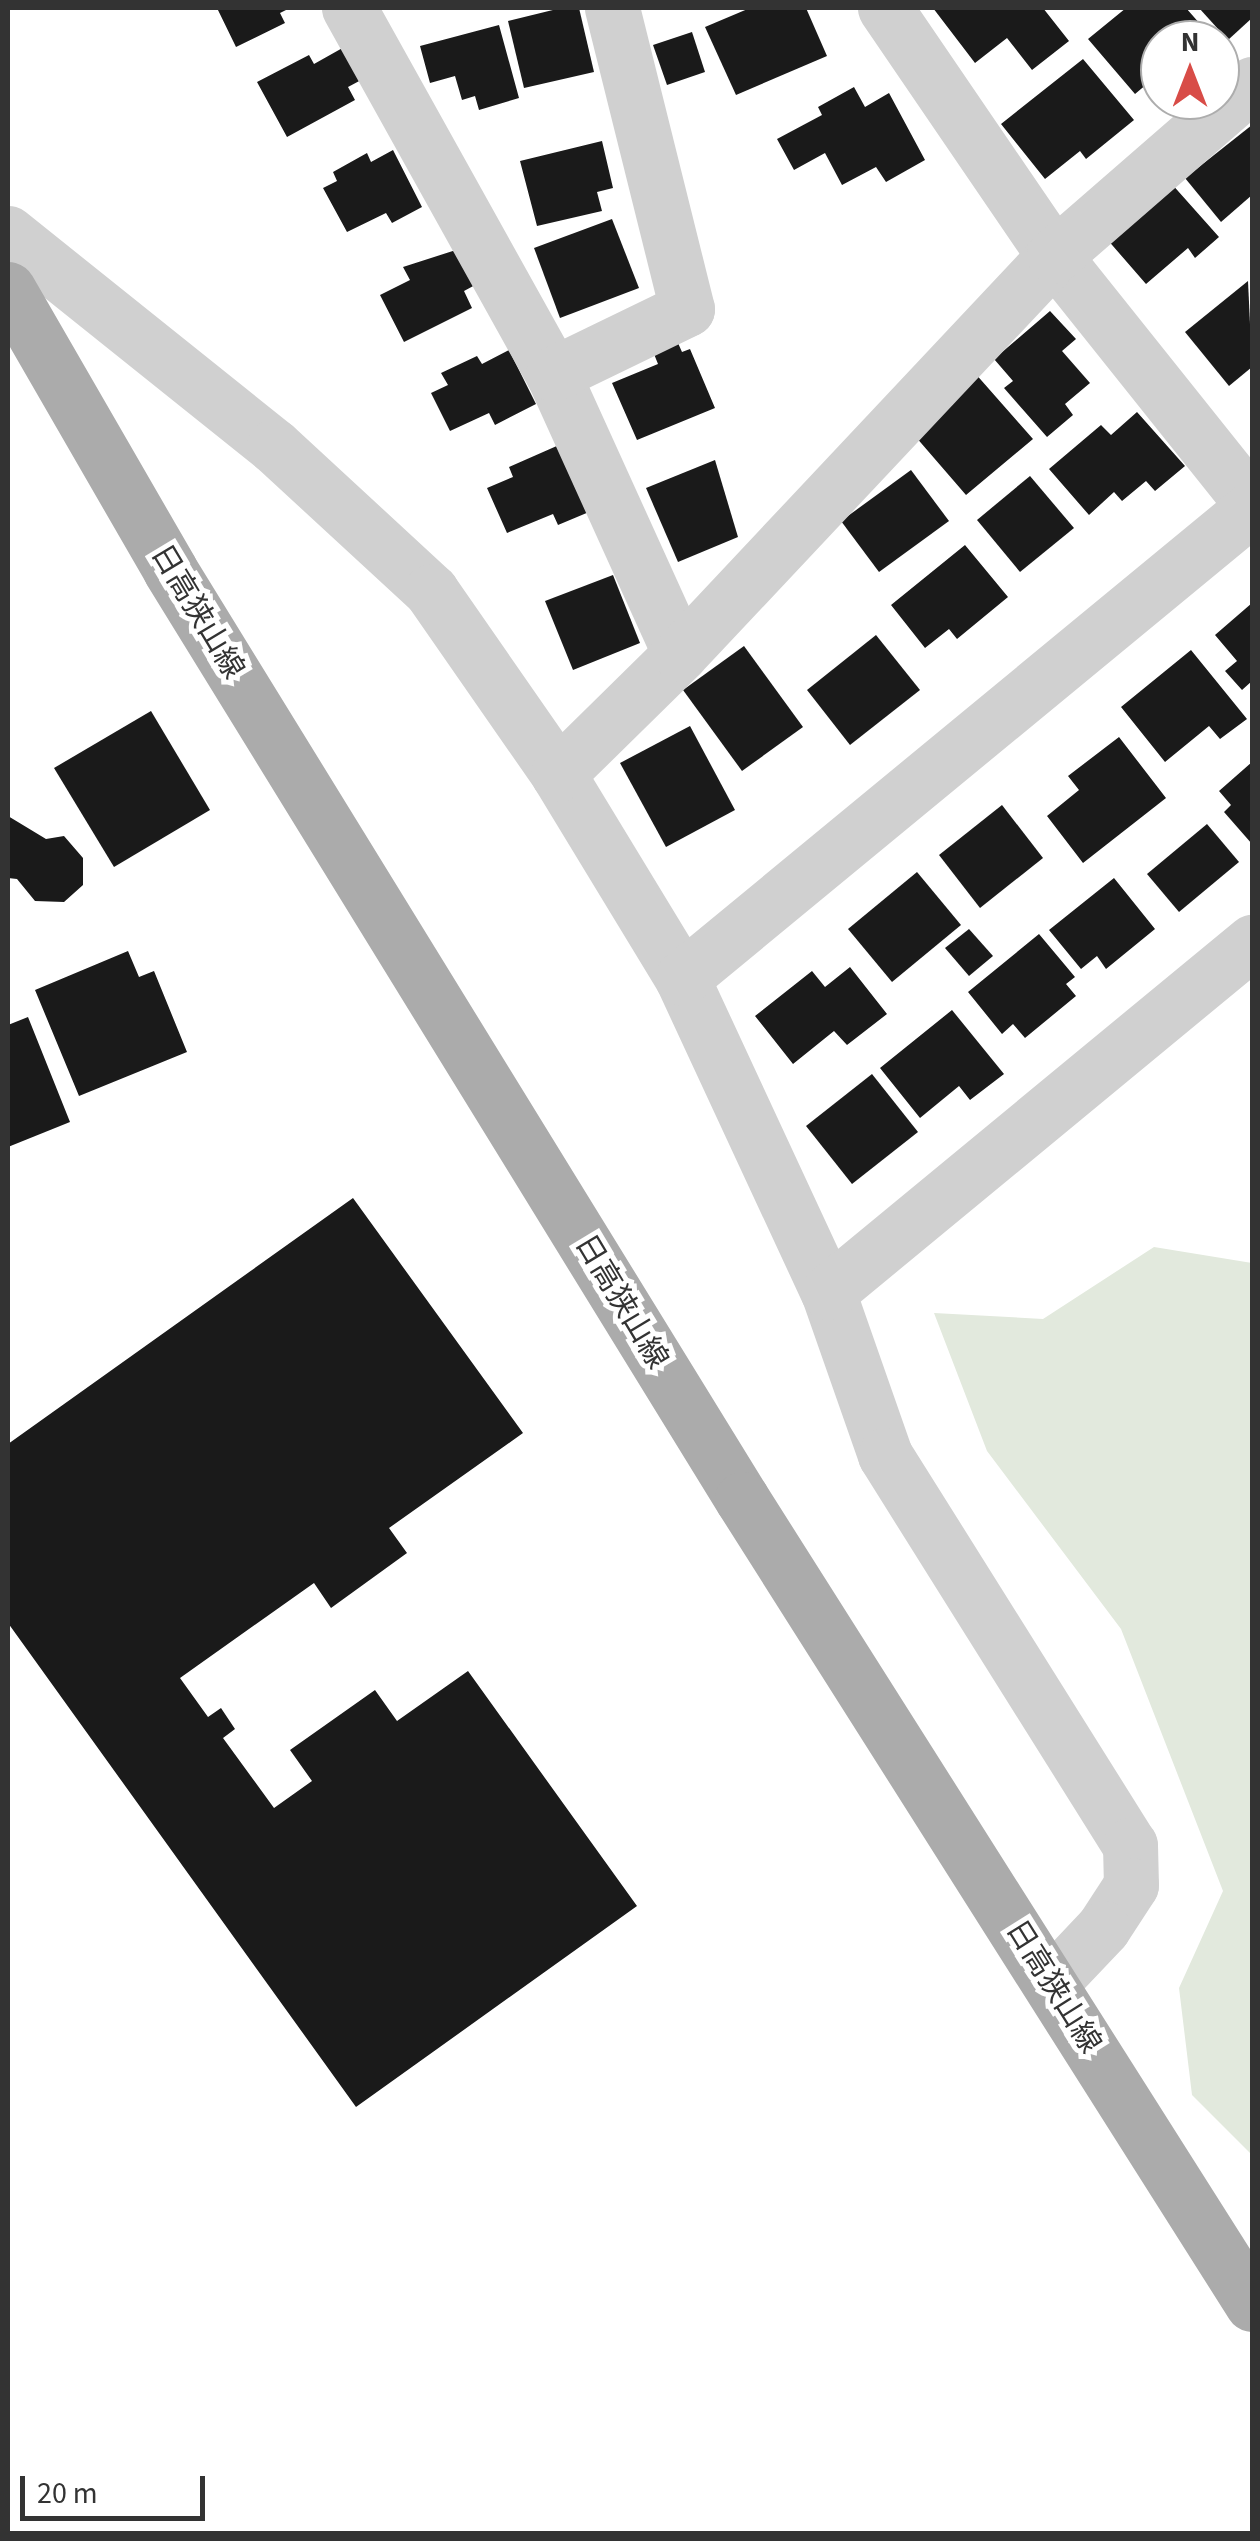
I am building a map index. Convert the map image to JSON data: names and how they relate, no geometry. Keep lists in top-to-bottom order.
{
  "streets": {
    "main road": ["日高狭山線"]
  },
  "scale_bar": "20 m",
  "north": "top"
}
